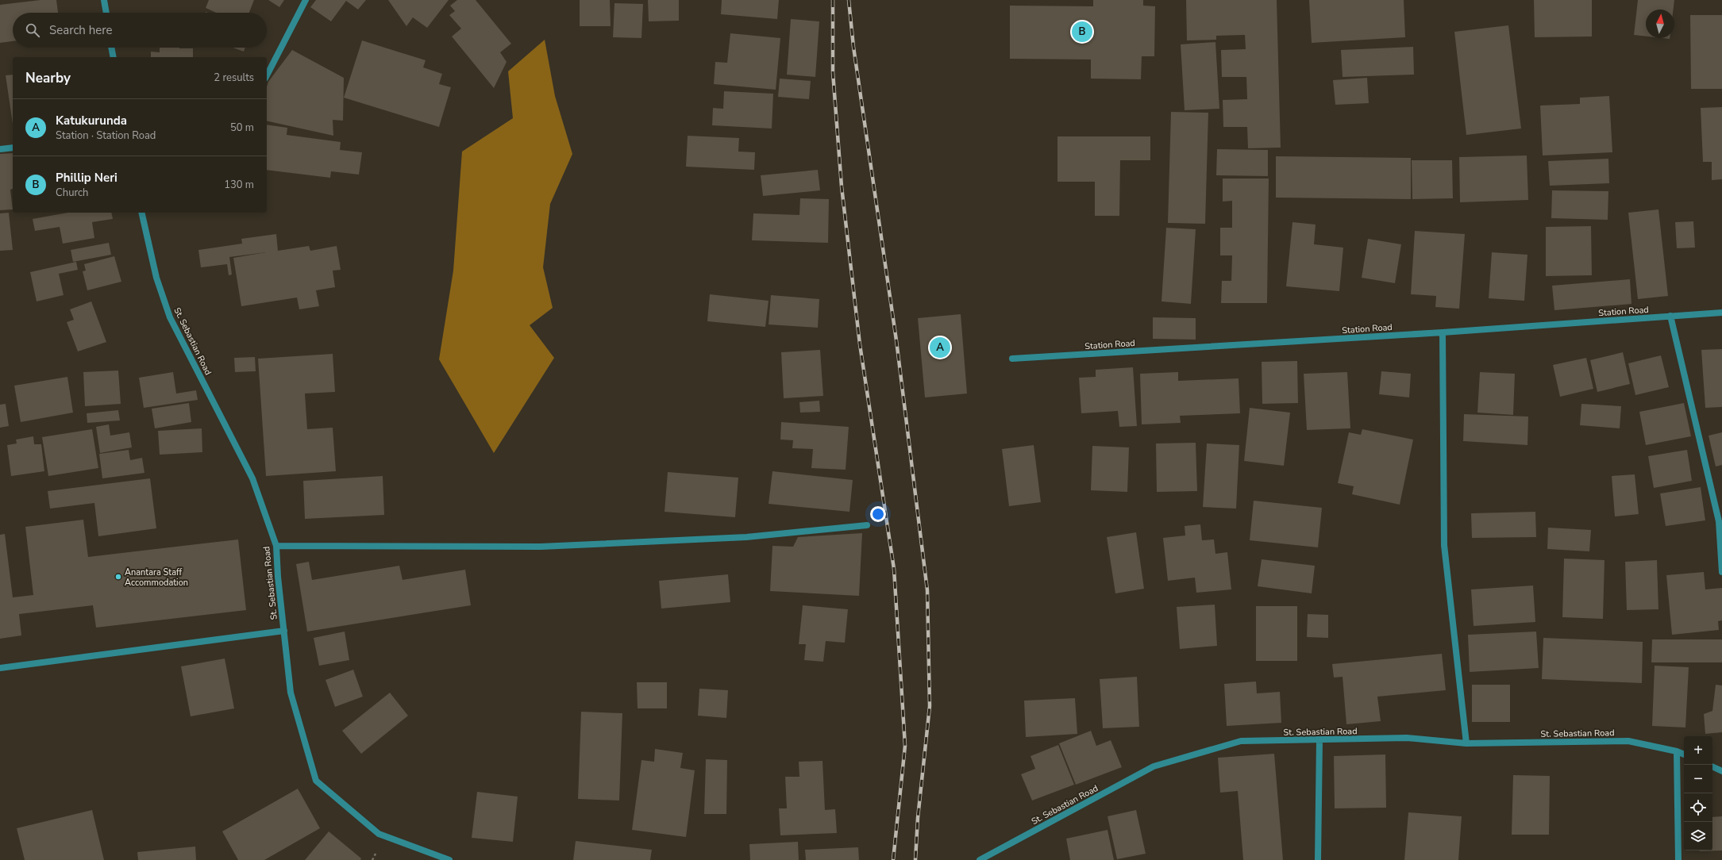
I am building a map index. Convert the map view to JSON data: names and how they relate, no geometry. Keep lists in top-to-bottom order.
{
  "streets": {
    "street": ["Station Road", "St. Sebastian Road"]
  },
  "places": ["Anantara Staff Accommodation"],
  "north": "top",
  "page": {
    "search": "Search here",
    "pins": ["B", "A"],
    "heading": ["Nearby", "2 results"],
    "list": [
      {
        "mark": "A",
        "name": "Katukurunda",
        "note": "Station · Station Road",
        "value": "50 m"
      },
      {
        "mark": "B",
        "name": "Phillip Neri",
        "note": "Church",
        "value": "130 m"
      }
    ],
    "map_buttons": ["+", "−"]
  }
}
